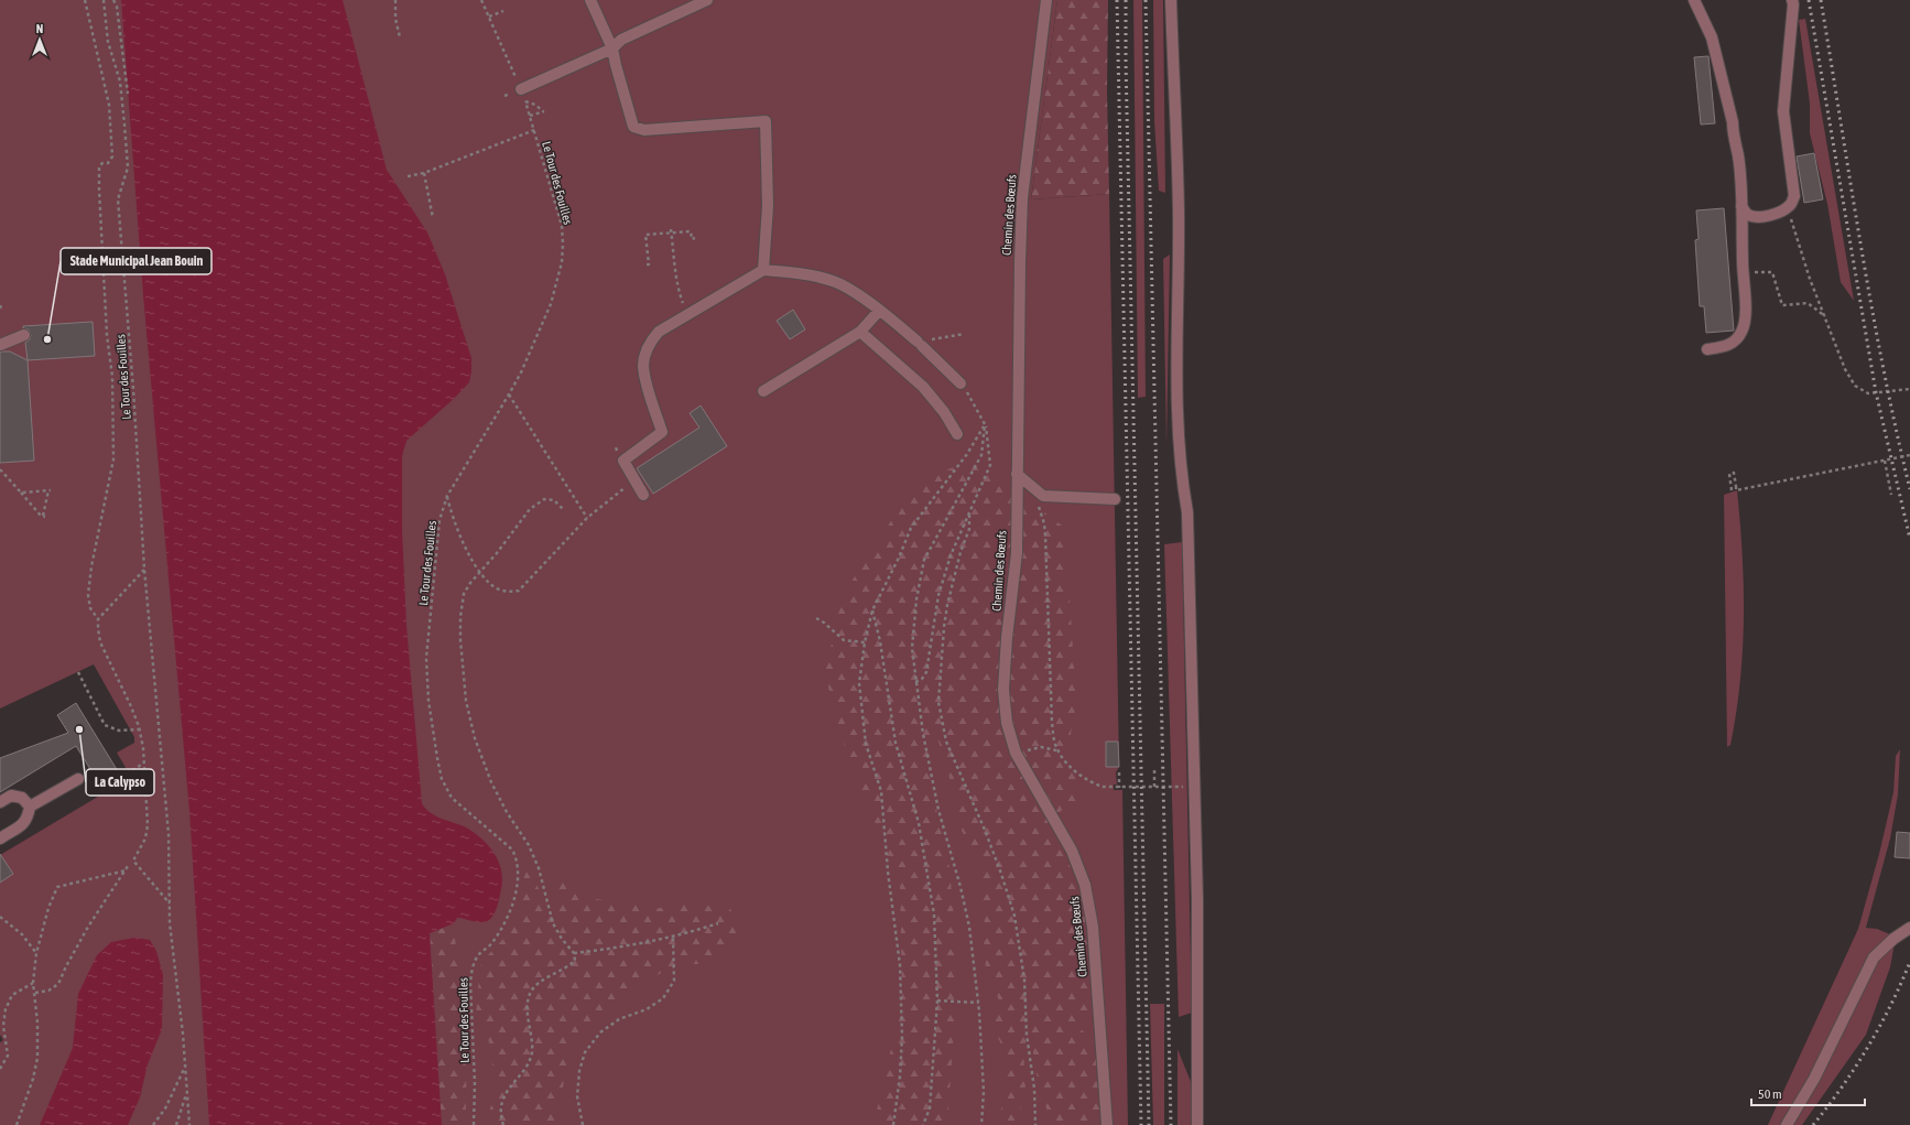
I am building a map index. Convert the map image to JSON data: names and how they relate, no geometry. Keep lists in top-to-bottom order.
{
  "streets": {
    "street": ["Chemin des Bœufs"],
    "path": ["Le Tour des Fouilles"]
  },
  "places": ["Stade Municipal Jean Bouin", "La Calypso"],
  "scale_bar": "50 m",
  "north": "top"
}
